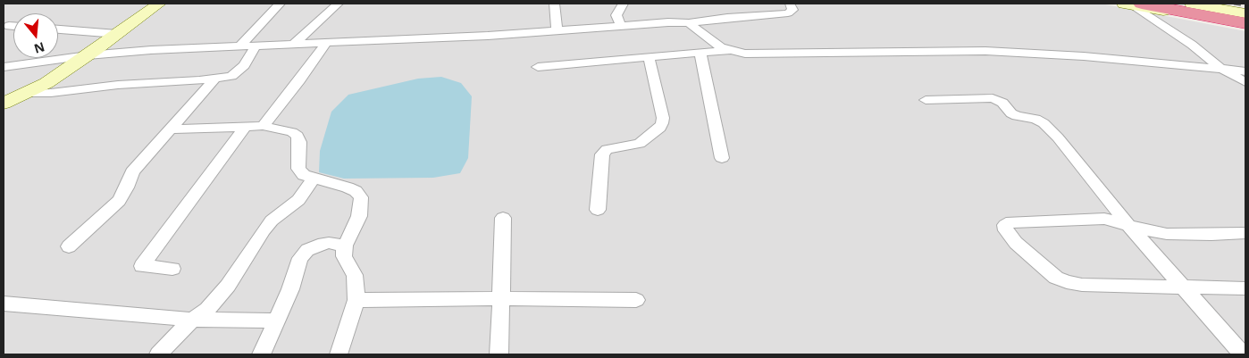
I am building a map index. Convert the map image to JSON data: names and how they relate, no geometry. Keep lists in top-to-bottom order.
{
  "north": "bottom"
}
